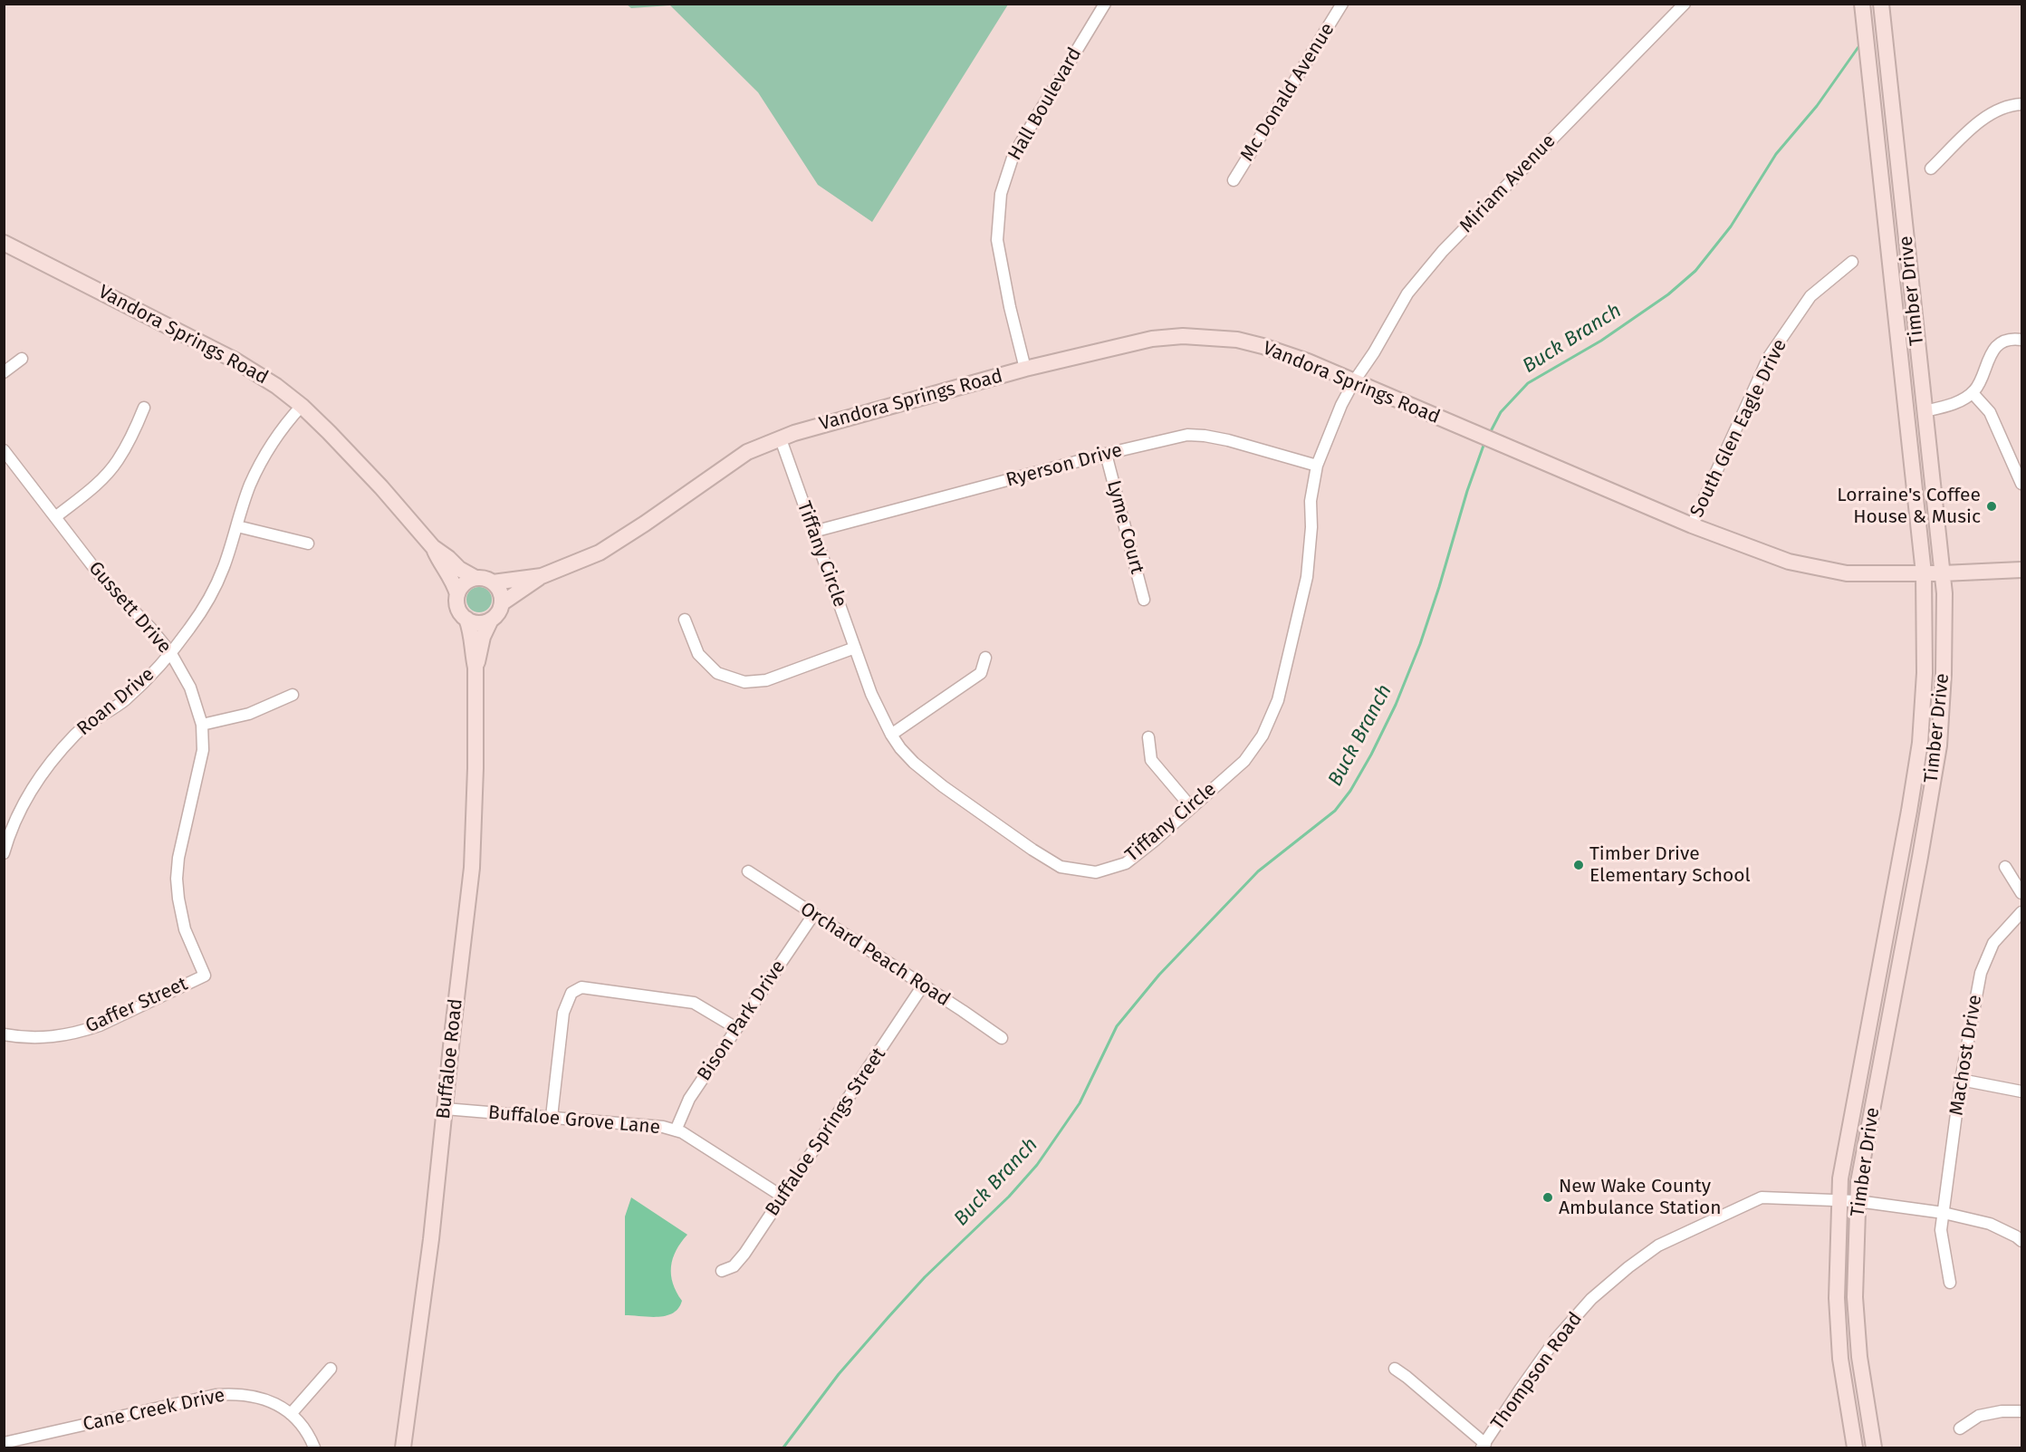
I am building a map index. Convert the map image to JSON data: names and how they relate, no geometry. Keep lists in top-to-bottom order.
{
  "streets": {
    "street": [
      "Mc Donald Avenue",
      "Hall Boulevard",
      "Miriam Avenue",
      "Timber Drive",
      "Vandora Springs Road",
      "South Glen Eagle Drive",
      "Ryerson Drive",
      "Lyme Court",
      "Tiffany Circle",
      "Gussett Drive",
      "Roan Drive",
      "Orchard Peach Road",
      "Gaffer Street",
      "Bison Park Drive",
      "Machost Drive",
      "Buffaloe Road",
      "Buffaloe Grove Lane",
      "Buffaloe Springs Street",
      "Thompson Road",
      "Cane Creek Drive"
    ]
  },
  "crossings": [
    ["Hall Boulevard", "Vandora Springs Road"],
    ["Miriam Avenue", "Vandora Springs Road"],
    ["Miriam Avenue", "Tiffany Circle"],
    ["Timber Drive", "Vandora Springs Road"],
    ["Timber Drive", "Thompson Road"],
    ["Vandora Springs Road", "South Glen Eagle Drive"],
    ["Vandora Springs Road", "Tiffany Circle"],
    ["Vandora Springs Road", "Roan Drive"],
    ["Vandora Springs Road", "Buffaloe Road"],
    ["Ryerson Drive", "Lyme Court"],
    ["Ryerson Drive", "Tiffany Circle"],
    ["Gussett Drive", "Roan Drive"],
    ["Gussett Drive", "Gaffer Street"],
    ["Orchard Peach Road", "Bison Park Drive"],
    ["Orchard Peach Road", "Buffaloe Springs Street"],
    ["Bison Park Drive", "Buffaloe Grove Lane"],
    ["Machost Drive", "Thompson Road"],
    ["Buffaloe Road", "Buffaloe Grove Lane"],
    ["Buffaloe Grove Lane", "Buffaloe Springs Street"]
  ],
  "water": ["Buck Branch"],
  "places": ["Lorraine's Coffee House & Music", "Timber Drive Elementary School", "New Wake County Ambulance Station"]
}
